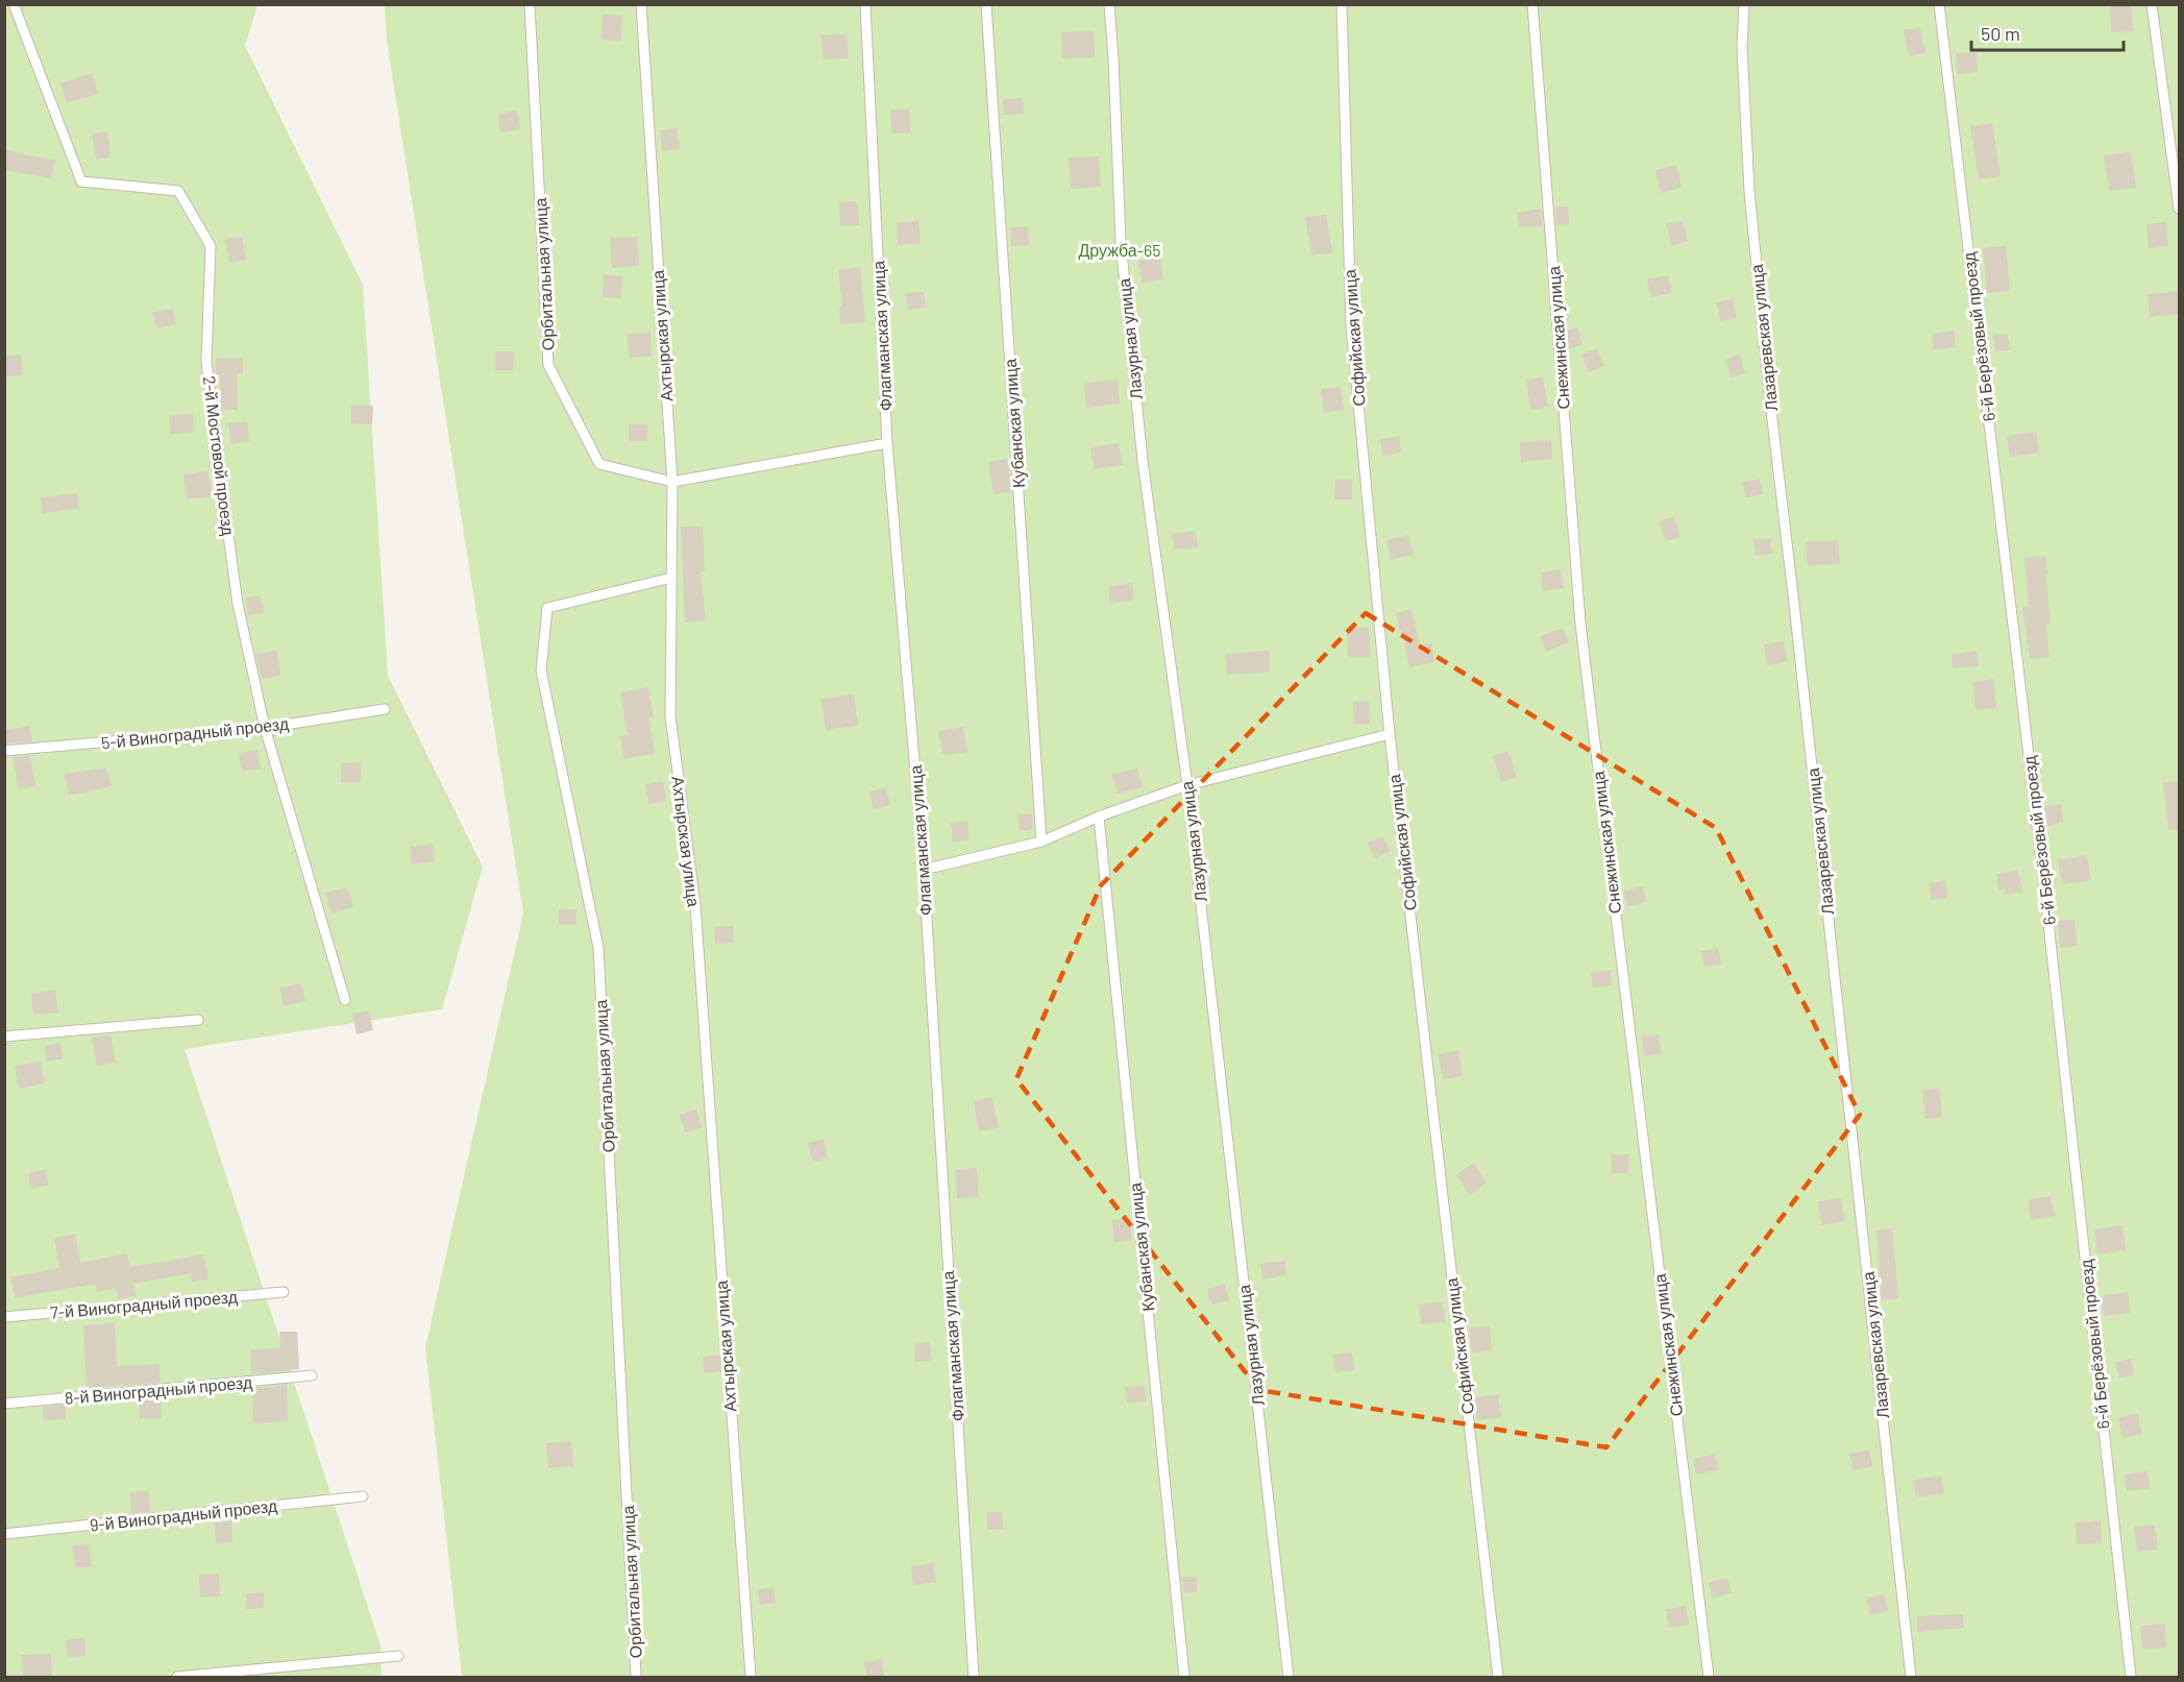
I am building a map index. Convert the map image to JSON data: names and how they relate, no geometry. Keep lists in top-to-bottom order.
{
  "streets": {
    "lane": [
      "Орбитальная улица",
      "Ахтырская улица",
      "Флагманская улица",
      "6-й Берёзовый проезд",
      "Софийская улица",
      "Снежинская улица",
      "Лазаревская улица",
      "Лазурная улица",
      "Кубанская улица",
      "2-й Мостовой проезд",
      "5-й Виноградный проезд",
      "7-й Виноградный проезд",
      "8-й Виноградный проезд",
      "9-й Виноградный проезд"
    ]
  },
  "crossings": [
    ["Орбитальная улица", "Ахтырская улица"],
    ["Орбитальная улица", "Флагманская улица"],
    ["2-й Мостовой проезд", "5-й Виноградный проезд"]
  ],
  "parks": ["Дружба-65"],
  "scale_bar": "50 m"
}
